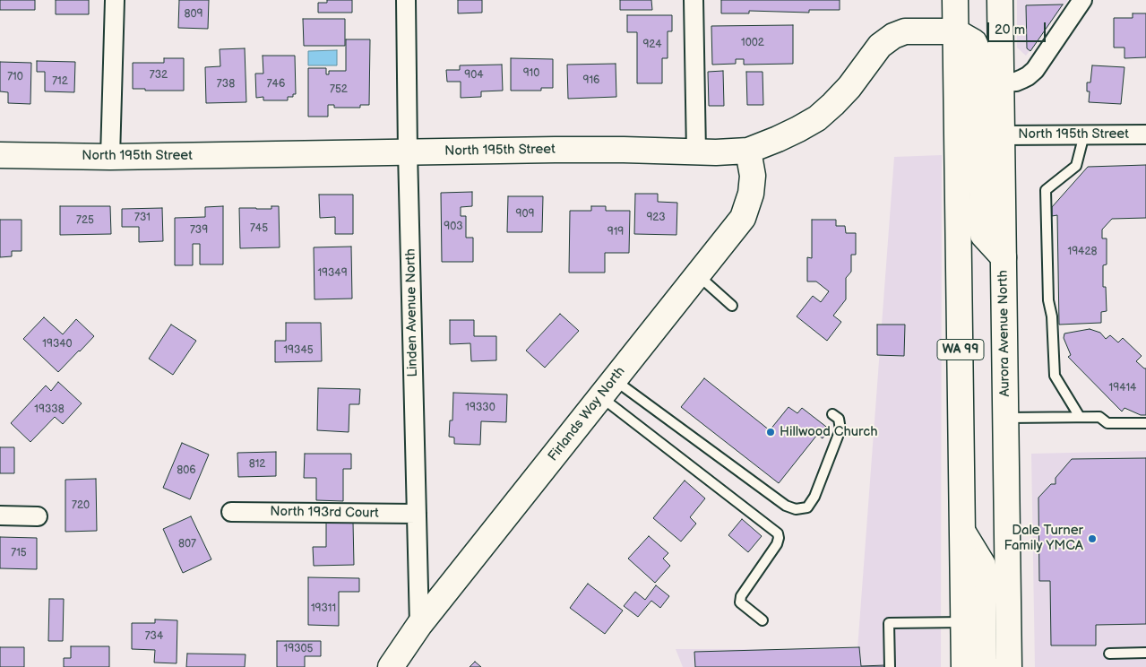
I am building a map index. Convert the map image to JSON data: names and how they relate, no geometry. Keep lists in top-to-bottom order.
{
  "streets": {
    "main road": [
      "North 195th Street",
      "Aurora Avenue North",
      "WA 99",
      "Firlands Way North"
    ],
    "street": ["Linden Avenue North", "North 193rd Court"]
  },
  "crossings": [
    ["North 195th Street", "Linden Avenue North"],
    ["North 195th Street", "Aurora Avenue North"],
    ["North 195th Street", "WA 99"],
    ["North 195th Street", "Firlands Way North"],
    ["Linden Avenue North", "Firlands Way North"],
    ["Linden Avenue North", "North 193rd Court"]
  ],
  "places": ["Hillwood Church", "Dale Turner Family YMCA"],
  "house_numbers": [
    "809",
    "1002",
    "924",
    "910",
    "732",
    "904",
    "710",
    "916",
    "712",
    "738",
    "746",
    "752",
    "909",
    "731",
    "923",
    "725",
    "903",
    "745",
    "739",
    "919",
    "19428",
    "19349",
    "19340",
    "19345",
    "19414",
    "19330",
    "19338",
    "812",
    "806",
    "720",
    "807",
    "715",
    "19311",
    "734",
    "19305"
  ],
  "scale_bar": "20 m"
}
